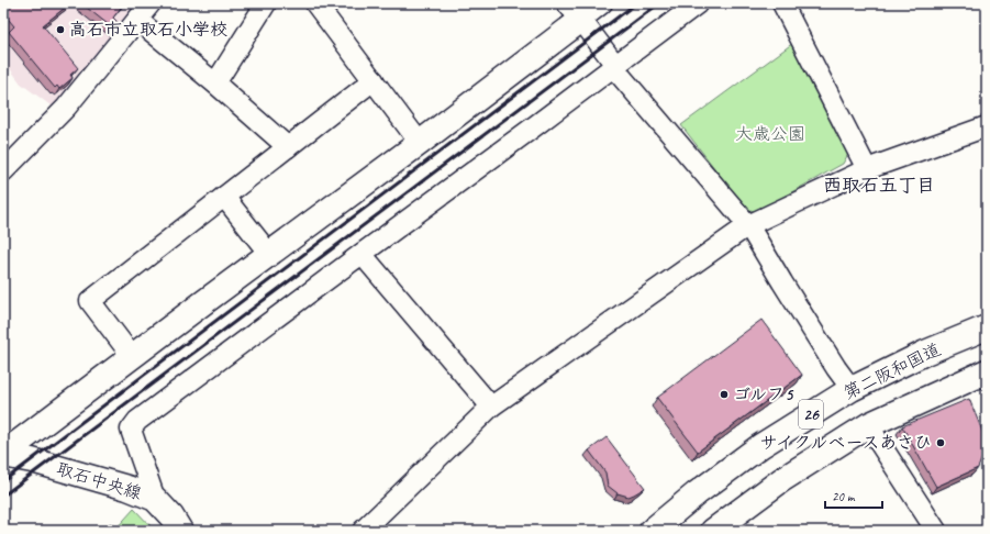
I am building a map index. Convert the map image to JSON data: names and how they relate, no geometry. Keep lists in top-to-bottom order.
{
  "streets": {
    "main road": ["第二阪和国道", "26", "取石中央線"]
  },
  "districts": ["西取石五丁目"],
  "parks": ["大歳公園"],
  "places": ["高石市立取石小学校", "ゴルフ5", "サイクルベースあさひ"],
  "scale_bar": "20 m"
}
